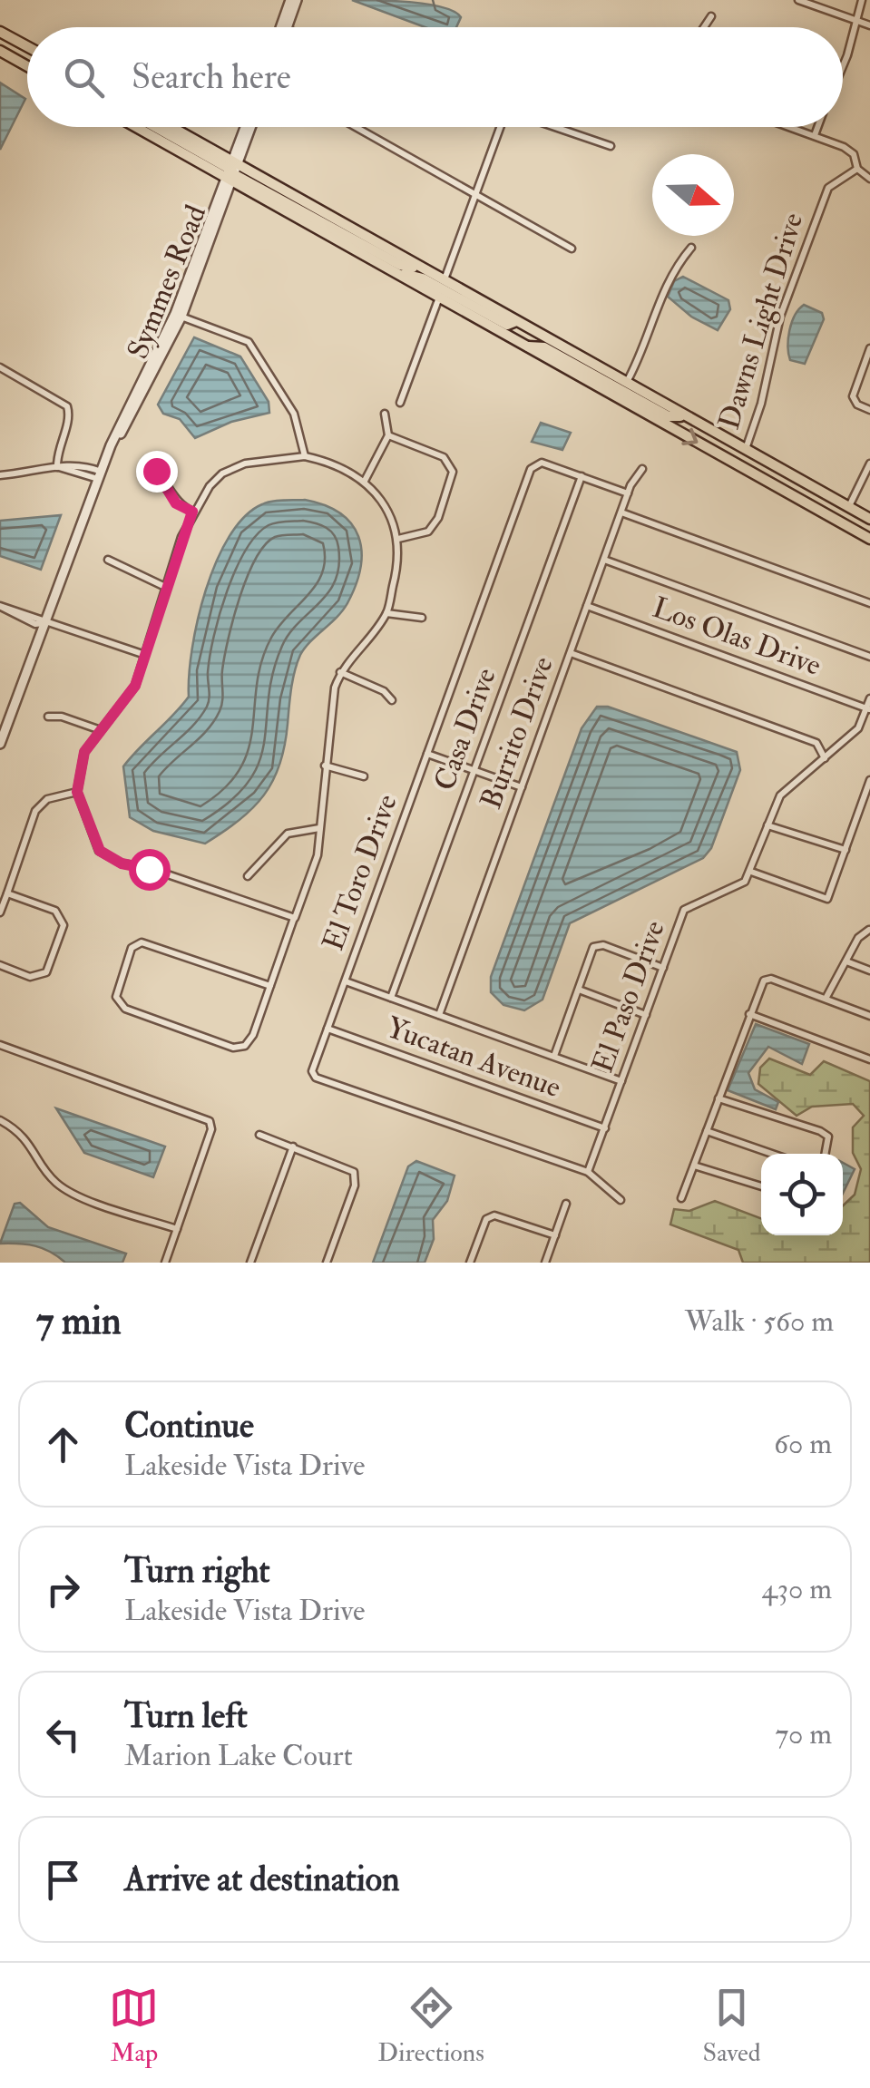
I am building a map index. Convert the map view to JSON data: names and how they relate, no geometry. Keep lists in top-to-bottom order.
{
  "streets": {
    "street": [
      "Symmes Road",
      "Dawns Light Drive",
      "Los Olas Drive",
      "Casa Drive",
      "Burrito Drive",
      "El Toro Drive",
      "El Paso Drive",
      "Yucatan Avenue"
    ]
  },
  "crossings": [
    ["Los Olas Drive", "Burrito Drive"],
    ["Casa Drive", "El Toro Drive"],
    ["Burrito Drive", "El Toro Drive"],
    ["El Toro Drive", "El Paso Drive"],
    ["El Toro Drive", "Yucatan Avenue"],
    ["El Paso Drive", "Yucatan Avenue"]
  ],
  "north": "right",
  "page": {
    "search": "Search here",
    "heading": ["7 min", "Walk · 560 m"],
    "list": [
      ["Continue", "Lakeside Vista Drive", "60 m"],
      ["Turn right", "Lakeside Vista Drive", "430 m"],
      ["Turn left", "Marion Lake Court", "70 m"],
      "Arrive at destination"
    ],
    "nav": ["Map", "Directions", "Saved"]
  }
}
